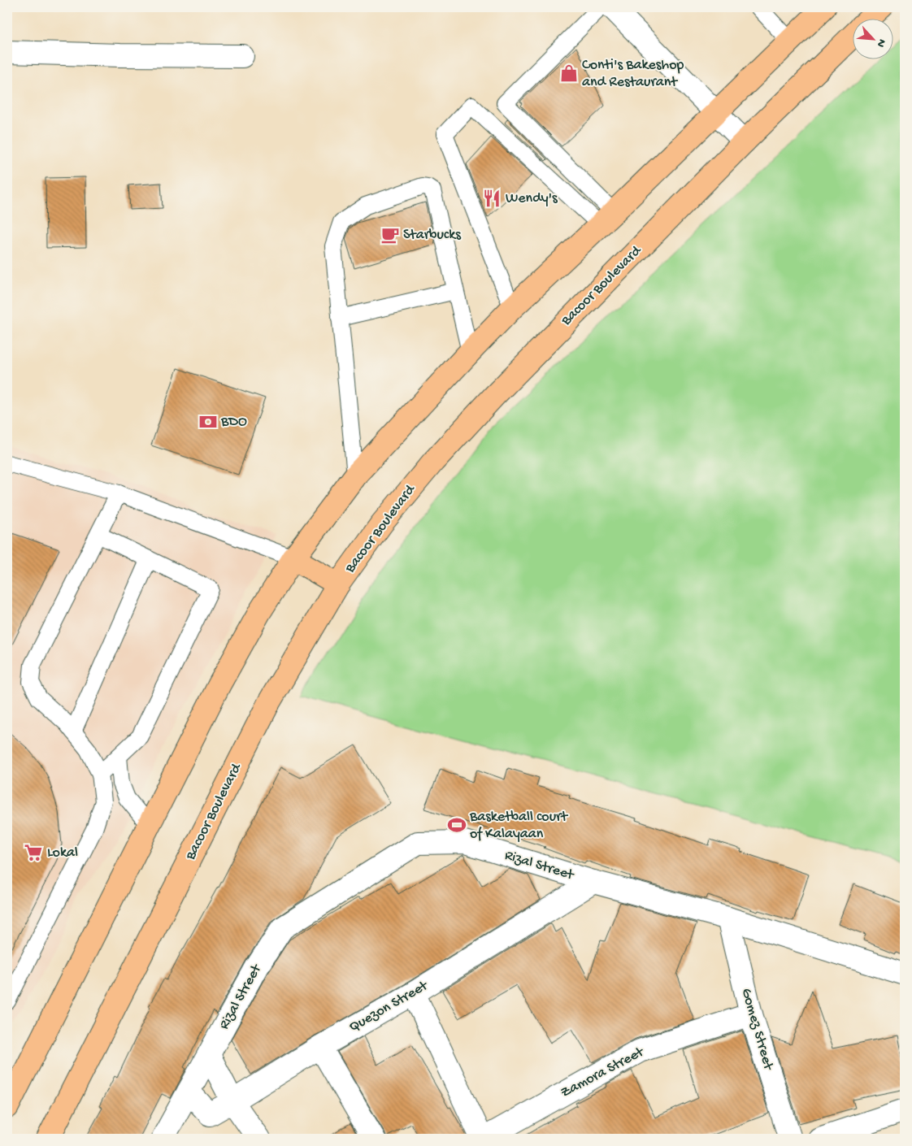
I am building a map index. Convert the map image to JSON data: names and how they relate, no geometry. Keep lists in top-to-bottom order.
{
  "streets": {
    "main road": ["Bacoor Boulevard"],
    "street": [
      "Rizal Street",
      "Quezon Street",
      "Gomez Street",
      "Zamora Street"
    ]
  },
  "crossings": [
    ["Rizal Street", "Quezon Street"],
    ["Rizal Street", "Gomez Street"],
    ["Gomez Street", "Zamora Street"]
  ],
  "places": {
    "shop": ["Conti's Bakeshop and Restaurant"],
    "restaurant": ["Wendy's"],
    "cafe": ["Starbucks"],
    "bank": ["BDO"],
    "sports": ["Basketball court of Kalayaan"],
    "supermarket": ["Lokal"]
  },
  "north": "bottom right"
}
